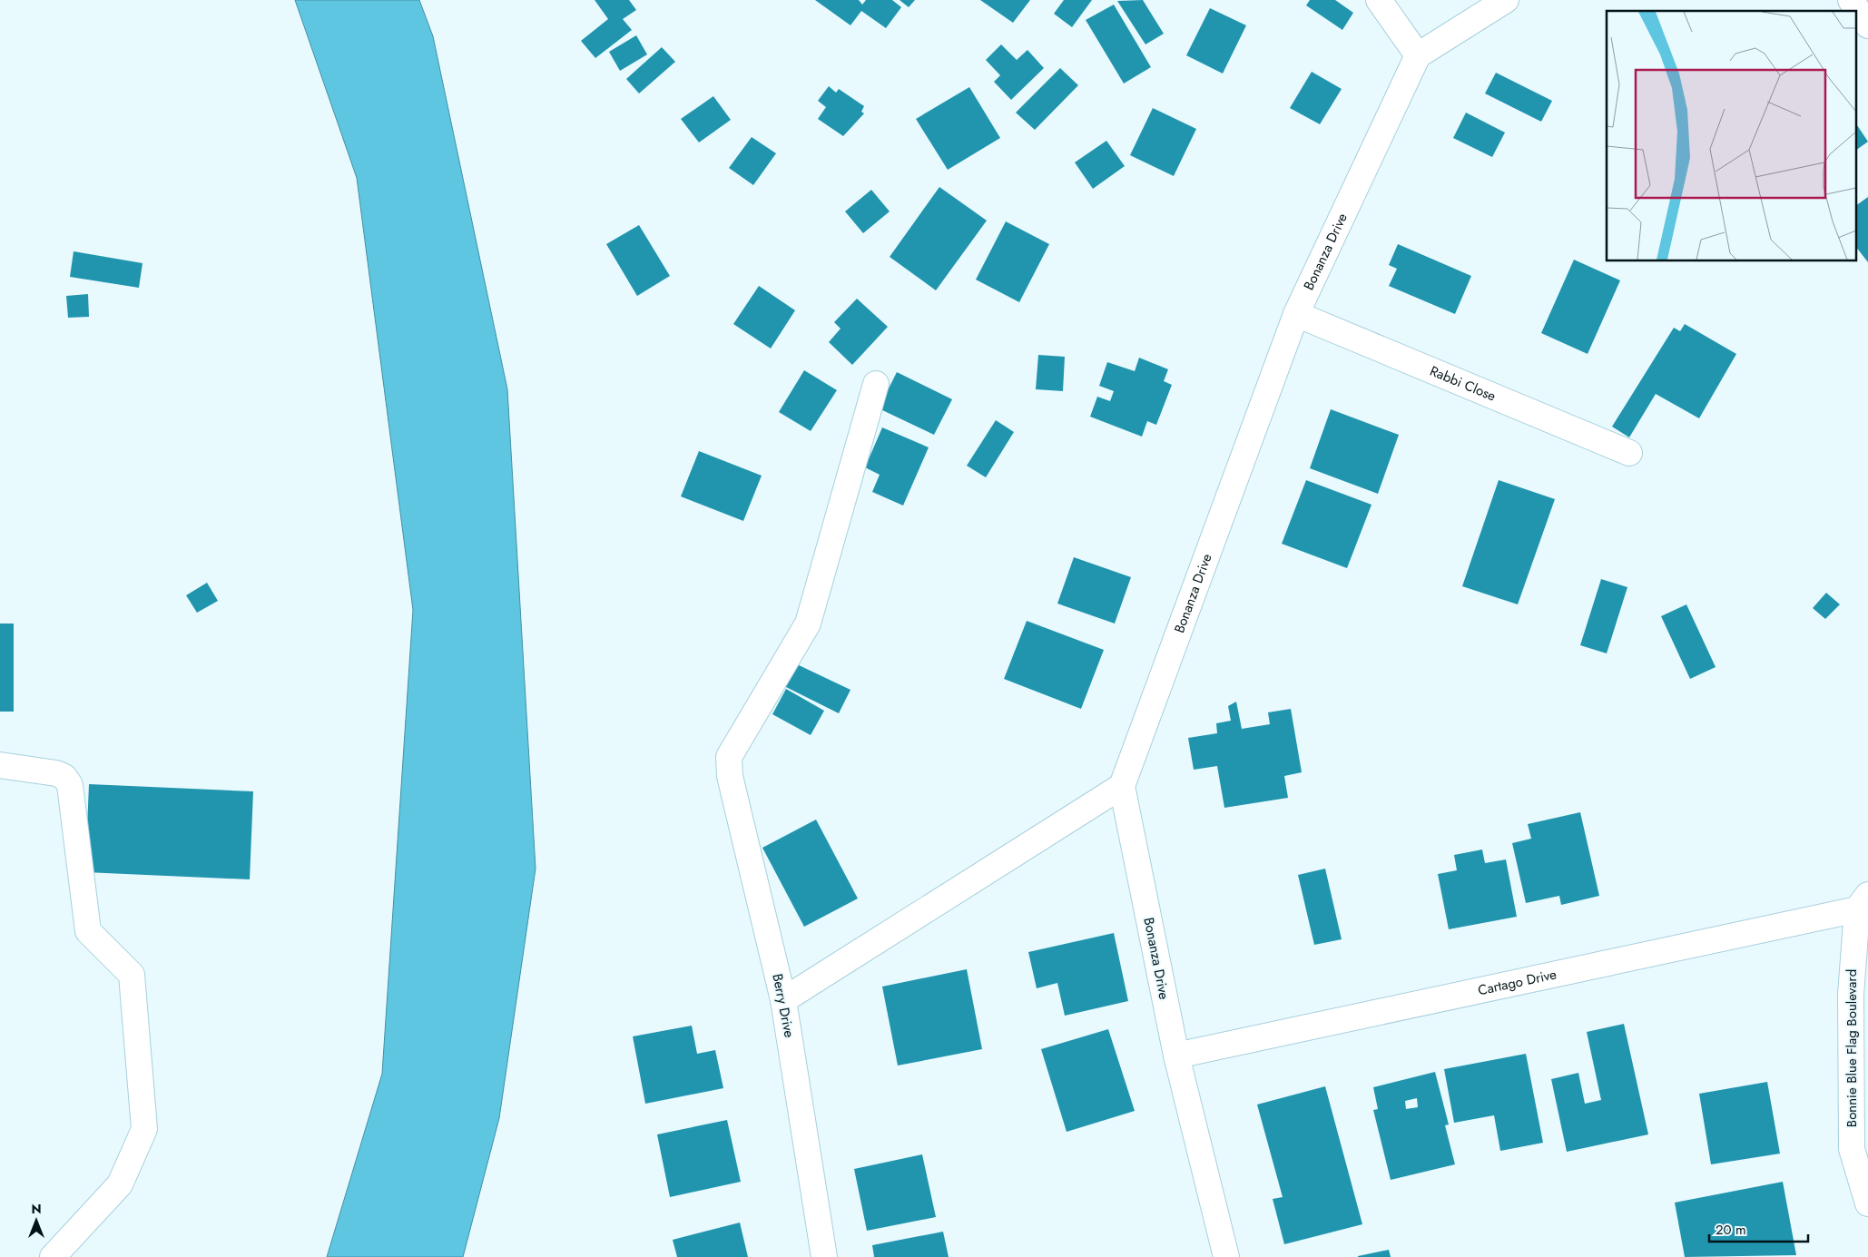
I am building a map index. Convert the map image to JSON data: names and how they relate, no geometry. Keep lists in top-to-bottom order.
{
  "streets": {
    "street": [
      "Bonanza Drive",
      "Rabbi Close",
      "Cartago Drive",
      "Berry Drive",
      "Bonnie Blue Flag Boulevard"
    ]
  },
  "crossings": [
    ["Bonanza Drive", "Rabbi Close"],
    ["Bonanza Drive", "Cartago Drive"],
    ["Cartago Drive", "Bonnie Blue Flag Boulevard"]
  ],
  "scale_bar": "20 m",
  "north": "top"
}
